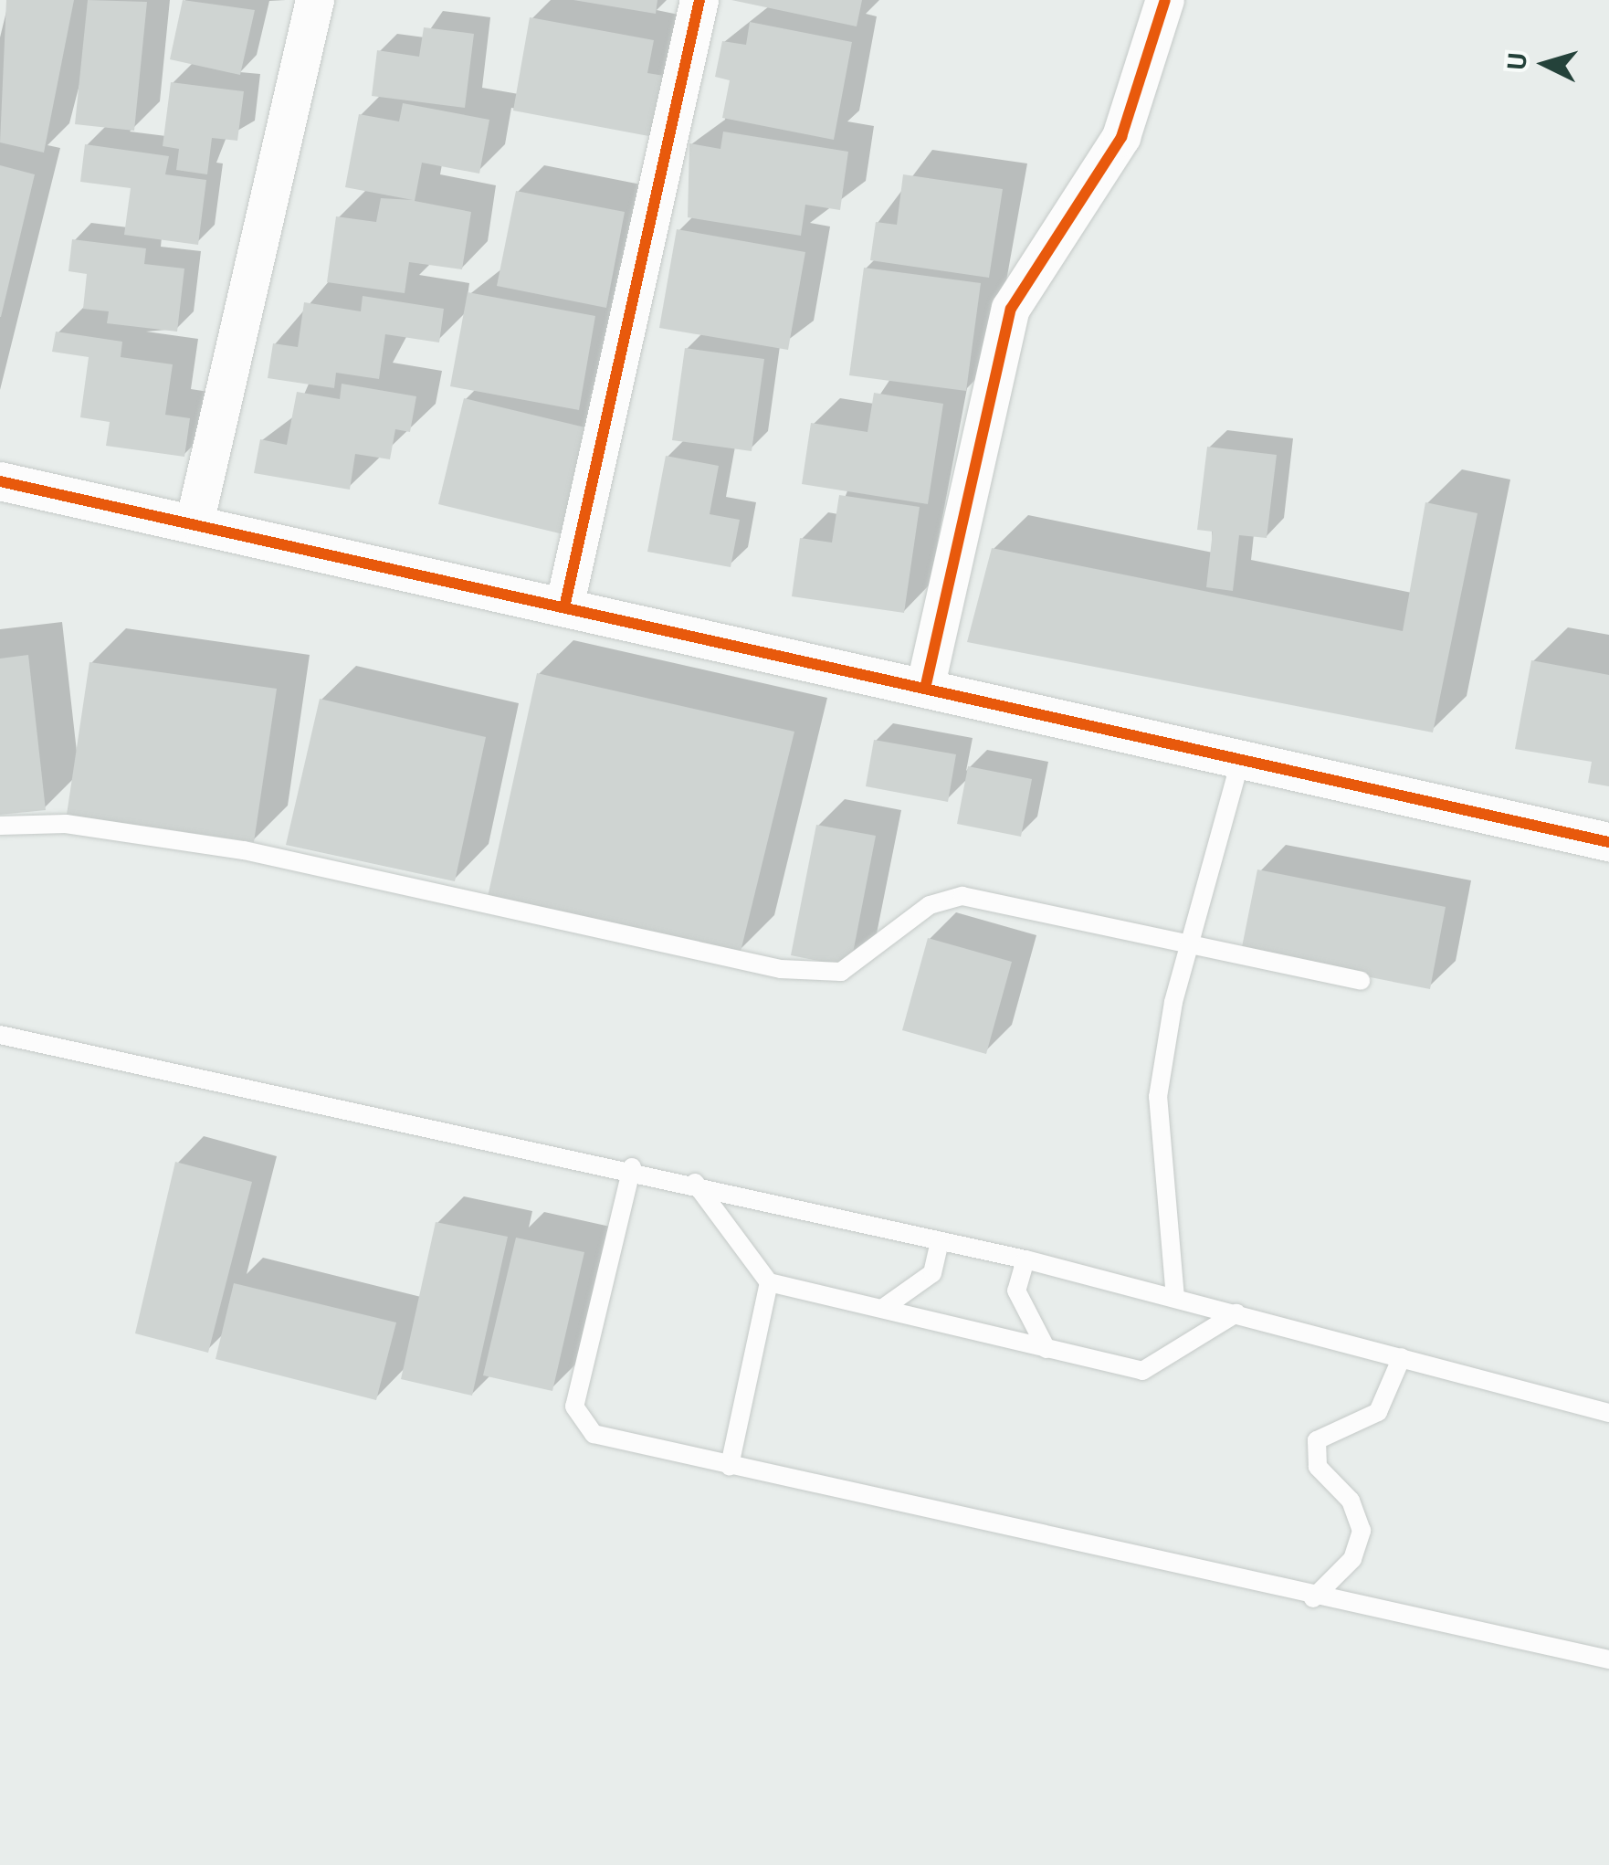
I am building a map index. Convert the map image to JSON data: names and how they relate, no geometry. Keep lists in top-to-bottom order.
{
  "north": "left"
}
